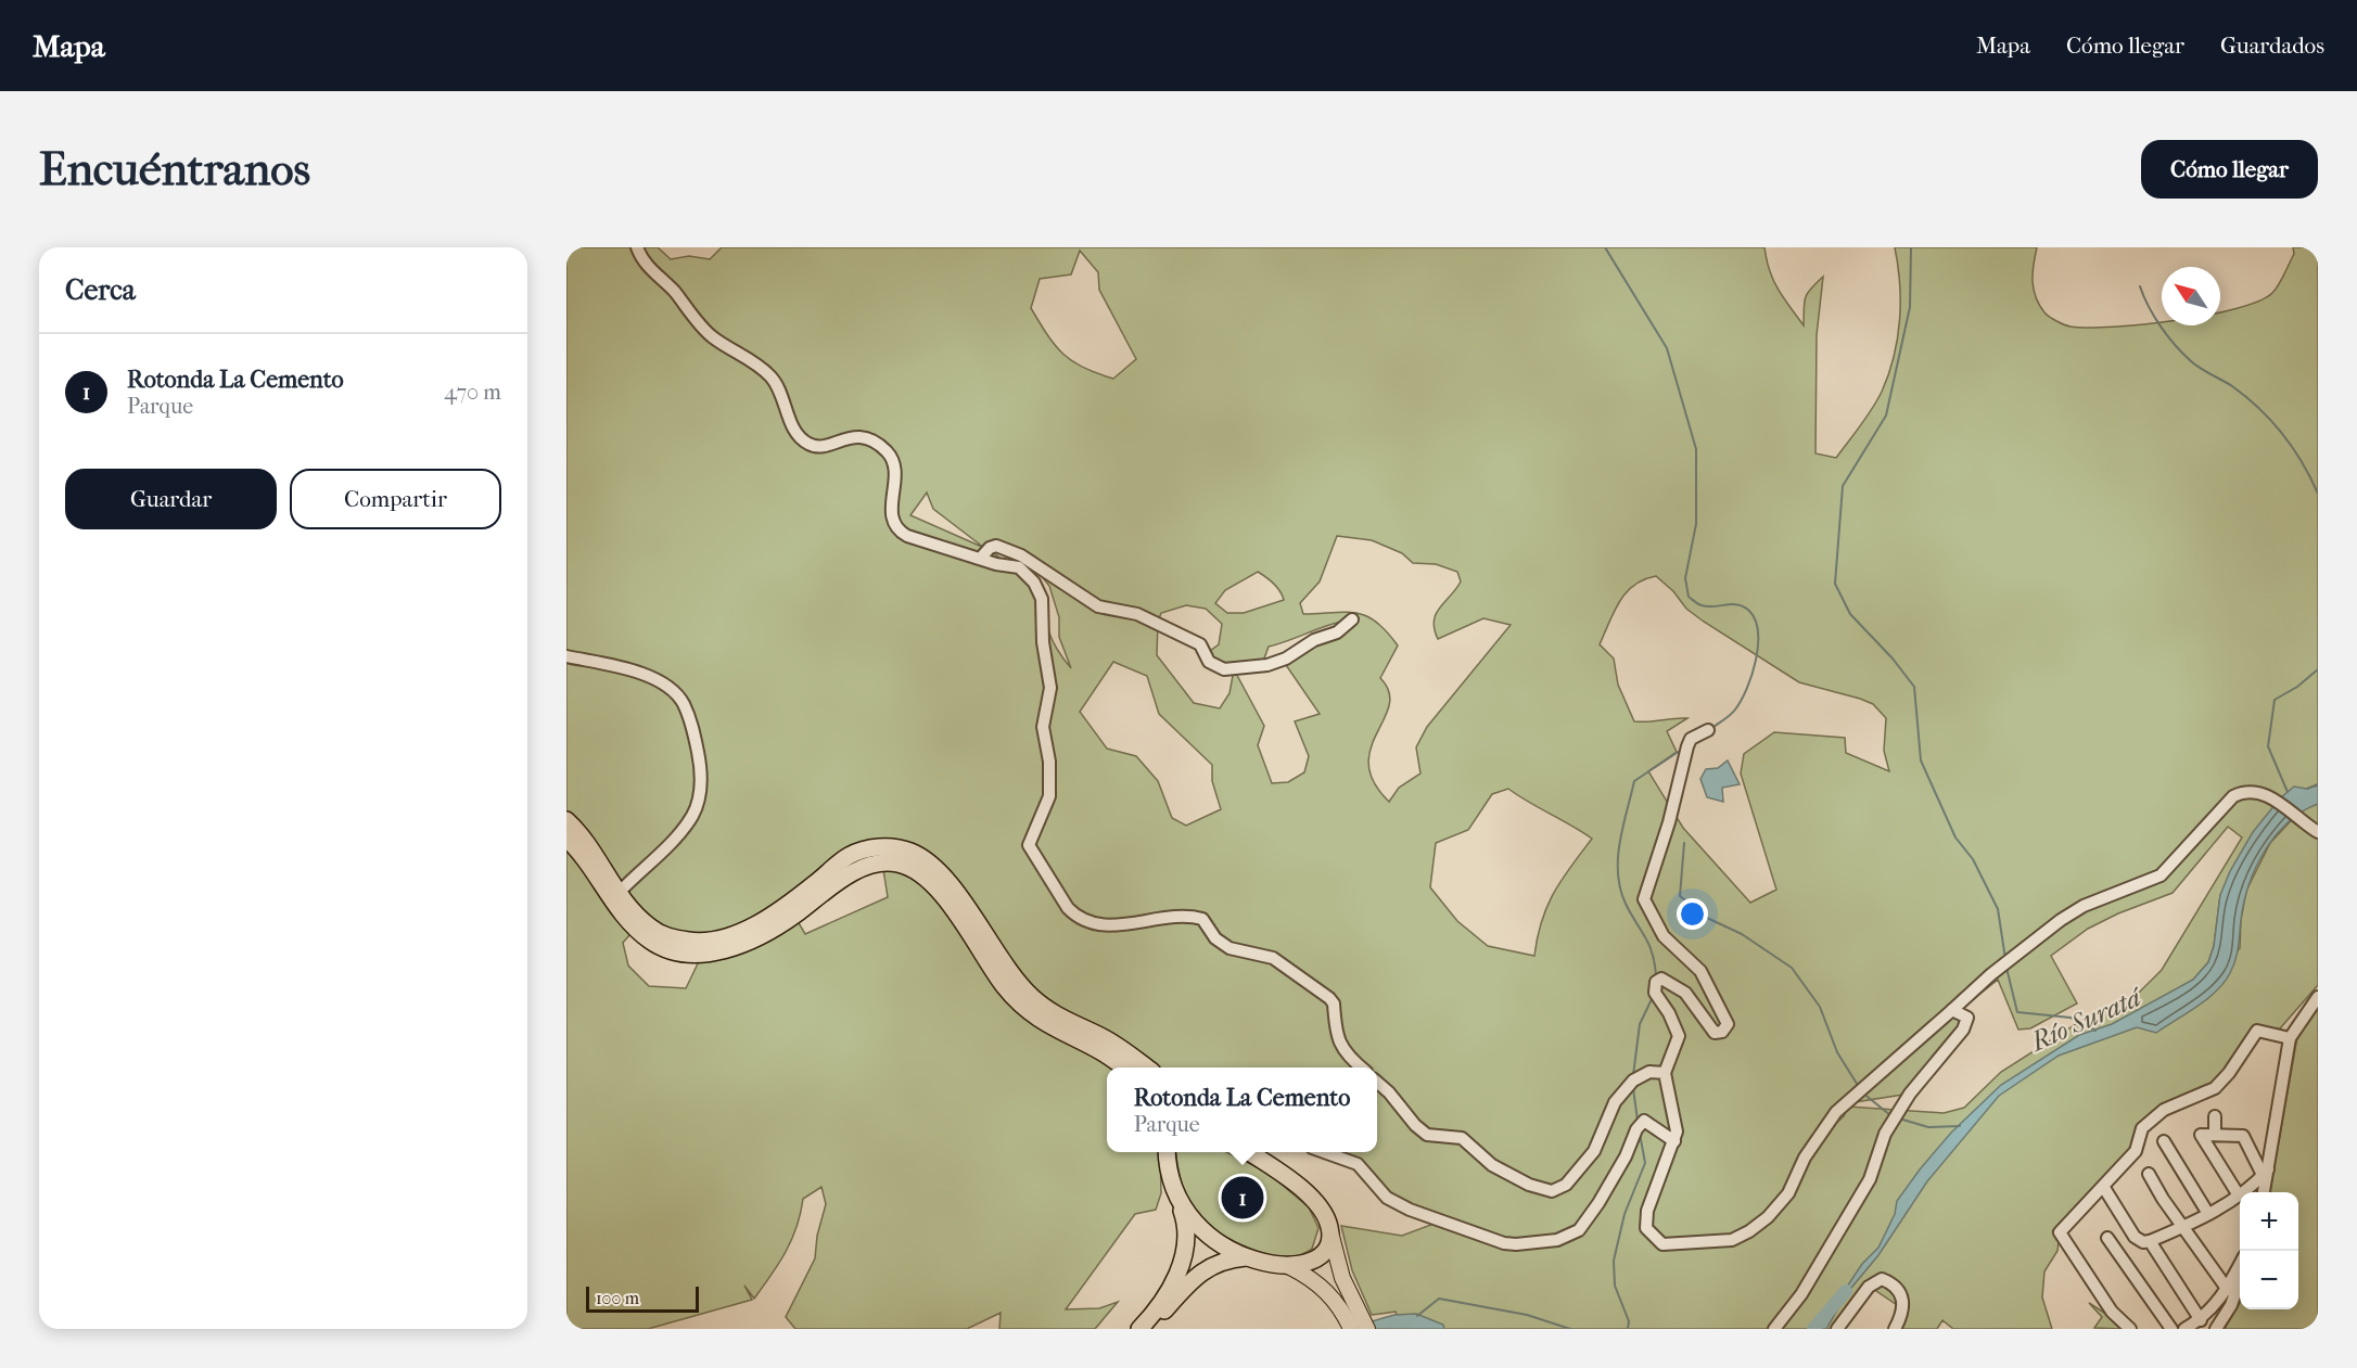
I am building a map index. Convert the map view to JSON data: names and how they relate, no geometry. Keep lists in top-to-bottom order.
{
  "water": ["Río Suratá"],
  "scale_bar": "100 m",
  "north": "top left",
  "page": {
    "header": "Mapa",
    "nav": ["Mapa", "Cómo llegar", "Guardados"],
    "buttons": [
      "Cómo llegar",
      ["Guardar", "Compartir"]
    ],
    "title": "Encuéntranos",
    "heading": "Cerca",
    "list": [
      {
        "mark": "1",
        "name": "Rotonda La Cemento",
        "note": "Parque",
        "value": "470 m"
      }
    ],
    "popup": ["Rotonda La Cemento", "Parque"],
    "pins": "1",
    "map_buttons": ["+", "−"],
    "scale": "100 m"
  }
}
